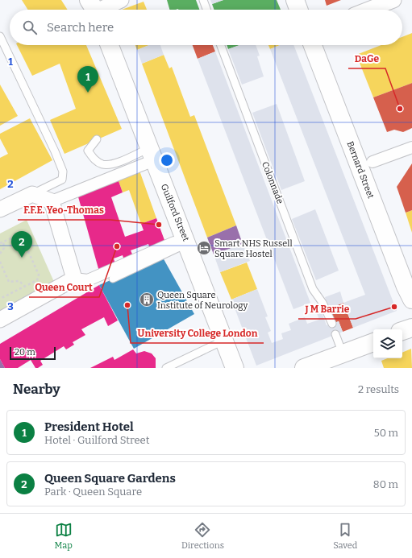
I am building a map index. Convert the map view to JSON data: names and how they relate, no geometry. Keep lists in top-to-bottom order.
{
  "streets": {
    "main road": ["Bernard Street", "Guilford Street"],
    "lane": ["Colonnade"]
  },
  "places": {
    "other": [
      "DaGe",
      "F.F.E. Yeo-Thomas",
      "Queen Court",
      "University College London",
      "J M Barrie"
    ],
    "hotel": ["Smart NHS Russell Square Hostel"],
    "building": ["Queen Square Institute of Neurology"]
  },
  "scale_bar": "20 m",
  "page": {
    "search": "Search here",
    "pins": ["1", "2"],
    "scale": "20 m",
    "heading": ["Nearby", "2 results"],
    "list": [
      {
        "mark": "1",
        "name": "President Hotel",
        "note": "Hotel · Guilford Street",
        "value": "50 m"
      },
      {
        "mark": "2",
        "name": "Queen Square Gardens",
        "note": "Park · Queen Square",
        "value": "80 m"
      }
    ],
    "nav": ["Map", "Directions", "Saved"]
  },
  "grid": {
    "rows": ["1", "2", "3"]
  }
}
